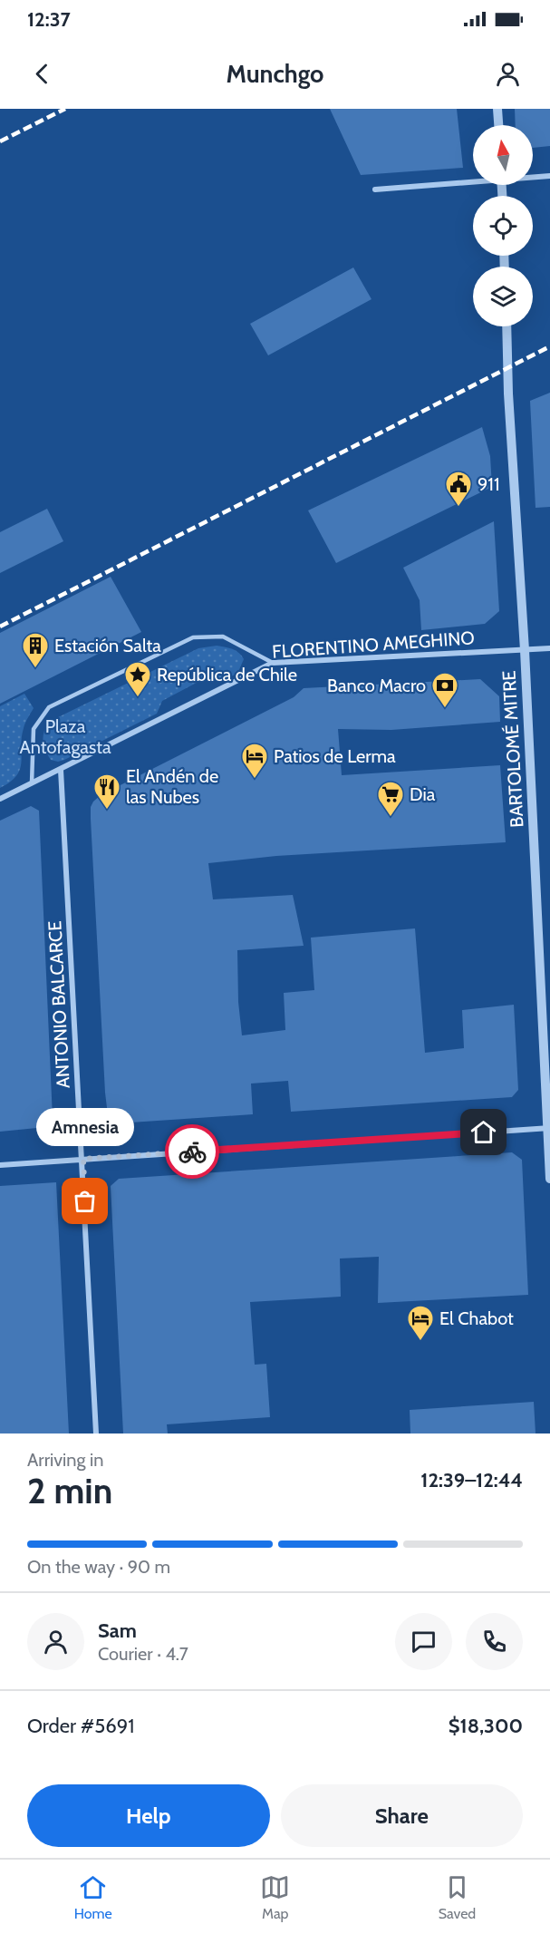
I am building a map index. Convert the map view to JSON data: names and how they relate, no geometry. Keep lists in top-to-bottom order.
{
  "streets": {
    "street": ["FLORENTINO AMEGHINO", "BARTOLOMÉ MITRE", "ANTONIO BALCARCE"]
  },
  "crossings": [
    ["FLORENTINO AMEGHINO", "BARTOLOMÉ MITRE"],
    ["FLORENTINO AMEGHINO", "ANTONIO BALCARCE"]
  ],
  "parks": ["Plaza Antofagasta"],
  "places": {
    "public building": ["911"],
    "building": ["Estación Salta"],
    "place": ["República de Chile"],
    "bank": ["Banco Macro"],
    "hotel": ["Patios de Lerma", "El Chabot"],
    "restaurant": ["El Andén de las Nubes"],
    "supermarket": ["Dia"],
    "other": ["Amnesia"]
  },
  "north": "top",
  "page": {
    "status": "12:37",
    "header": "Munchgo",
    "bubble": "Amnesia",
    "heading": ["2 min", "Arriving in", "12:39–12:44"],
    "panel": [
      "Sam",
      "Courier · 4.7",
      "Order #5691",
      "$18,300"
    ],
    "bar": "On the way · 90 m",
    "buttons": ["Help", "Share"],
    "tabs": ["Home", "Map", "Saved"]
  }
}
